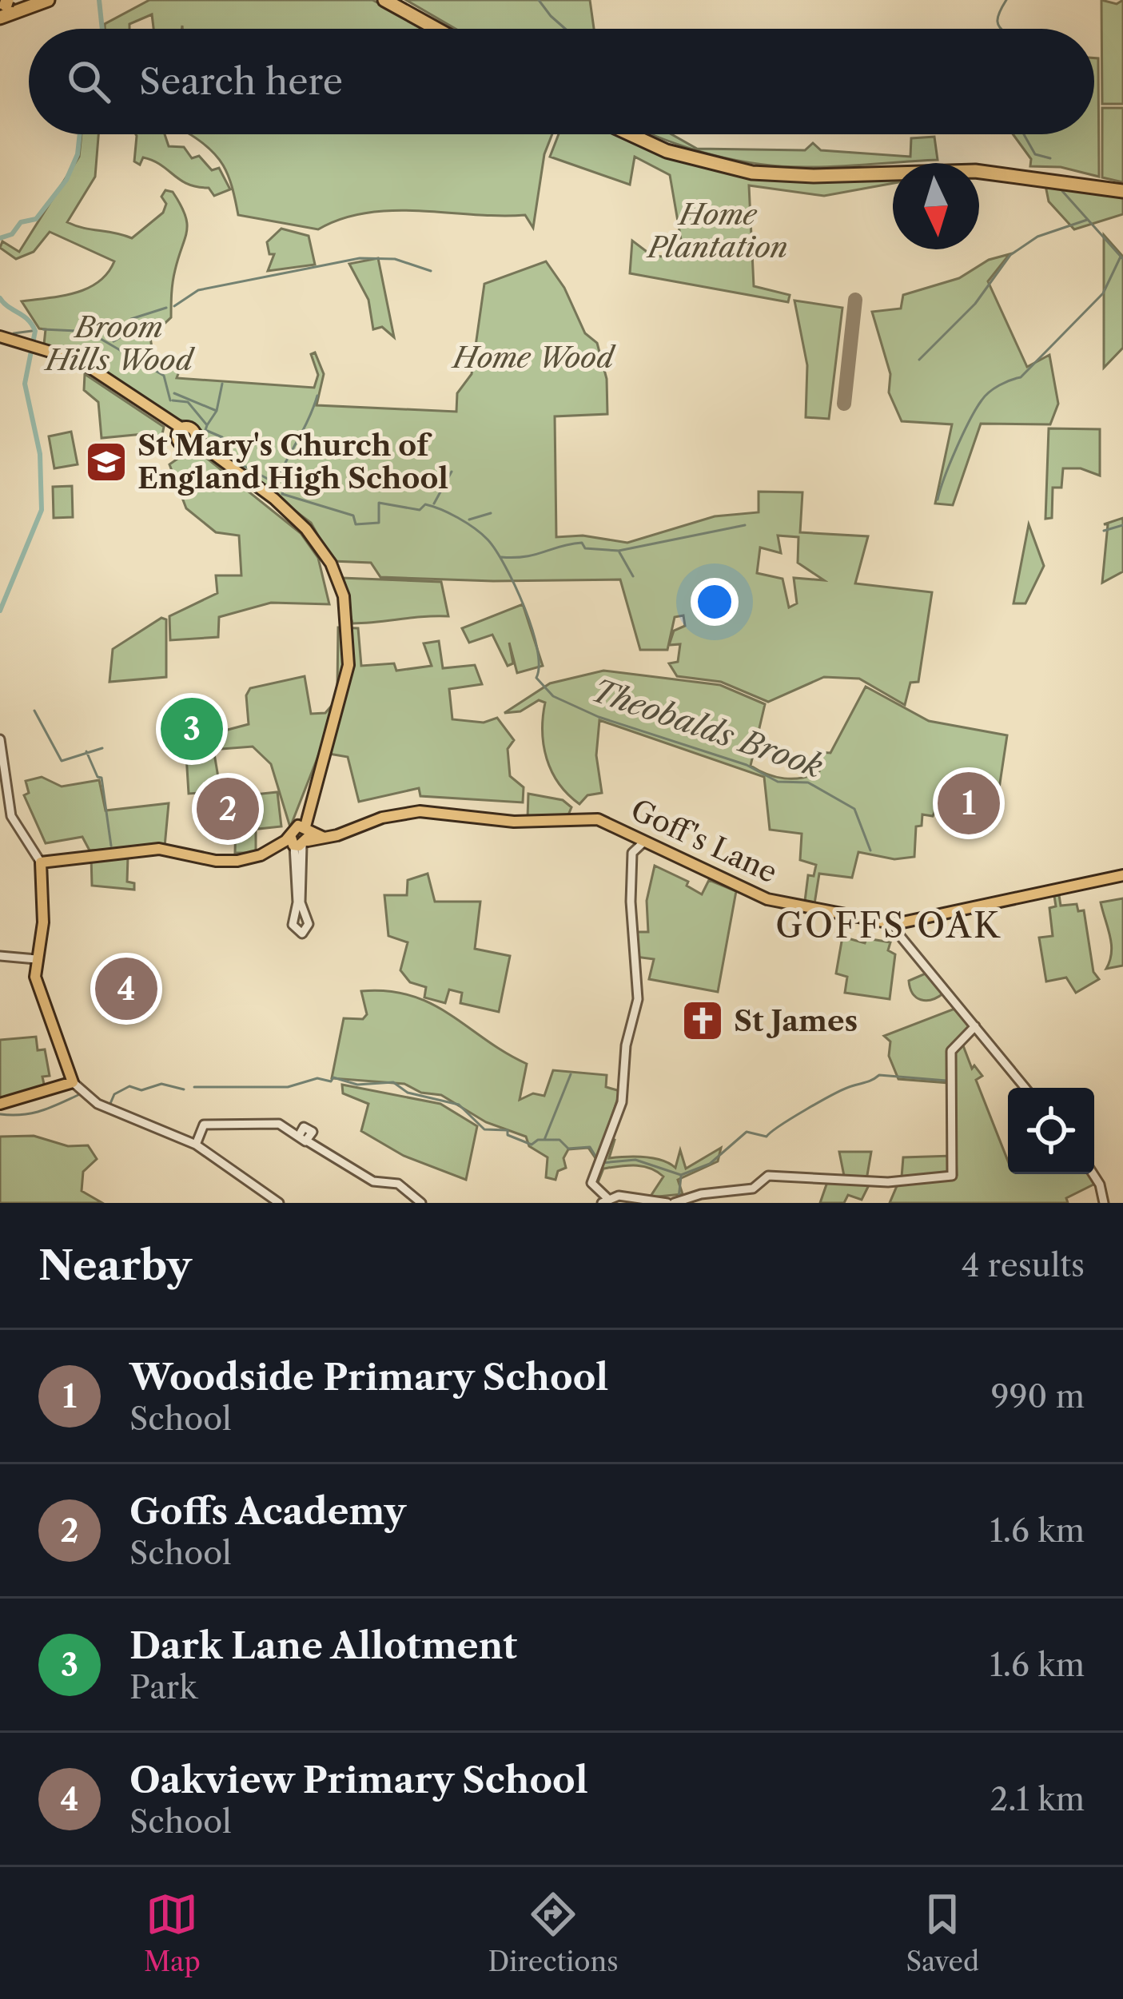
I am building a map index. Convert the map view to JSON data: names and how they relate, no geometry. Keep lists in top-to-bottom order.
{
  "streets": {
    "main road": ["Goff's Lane"]
  },
  "districts": ["GOFFS OAK"],
  "water": ["Theobalds Brook"],
  "parks": ["Home Plantation", "Broom Hills Wood", "Home Wood"],
  "places": {
    "school or university": ["St Mary's Church of England High School"],
    "church": ["St James"]
  },
  "north": "bottom",
  "page": {
    "search": "Search here",
    "pins": [
      "3",
      "1",
      "2",
      "4"
    ],
    "heading": ["Nearby", "4 results"],
    "list": [
      {
        "mark": "1",
        "name": "Woodside Primary School",
        "note": "School",
        "value": "990 m"
      },
      {
        "mark": "2",
        "name": "Goffs Academy",
        "note": "School",
        "value": "1.6 km"
      },
      {
        "mark": "3",
        "name": "Dark Lane Allotment",
        "note": "Park",
        "value": "1.6 km"
      },
      {
        "mark": "4",
        "name": "Oakview Primary School",
        "note": "School",
        "value": "2.1 km"
      }
    ],
    "nav": ["Map", "Directions", "Saved"]
  }
}
